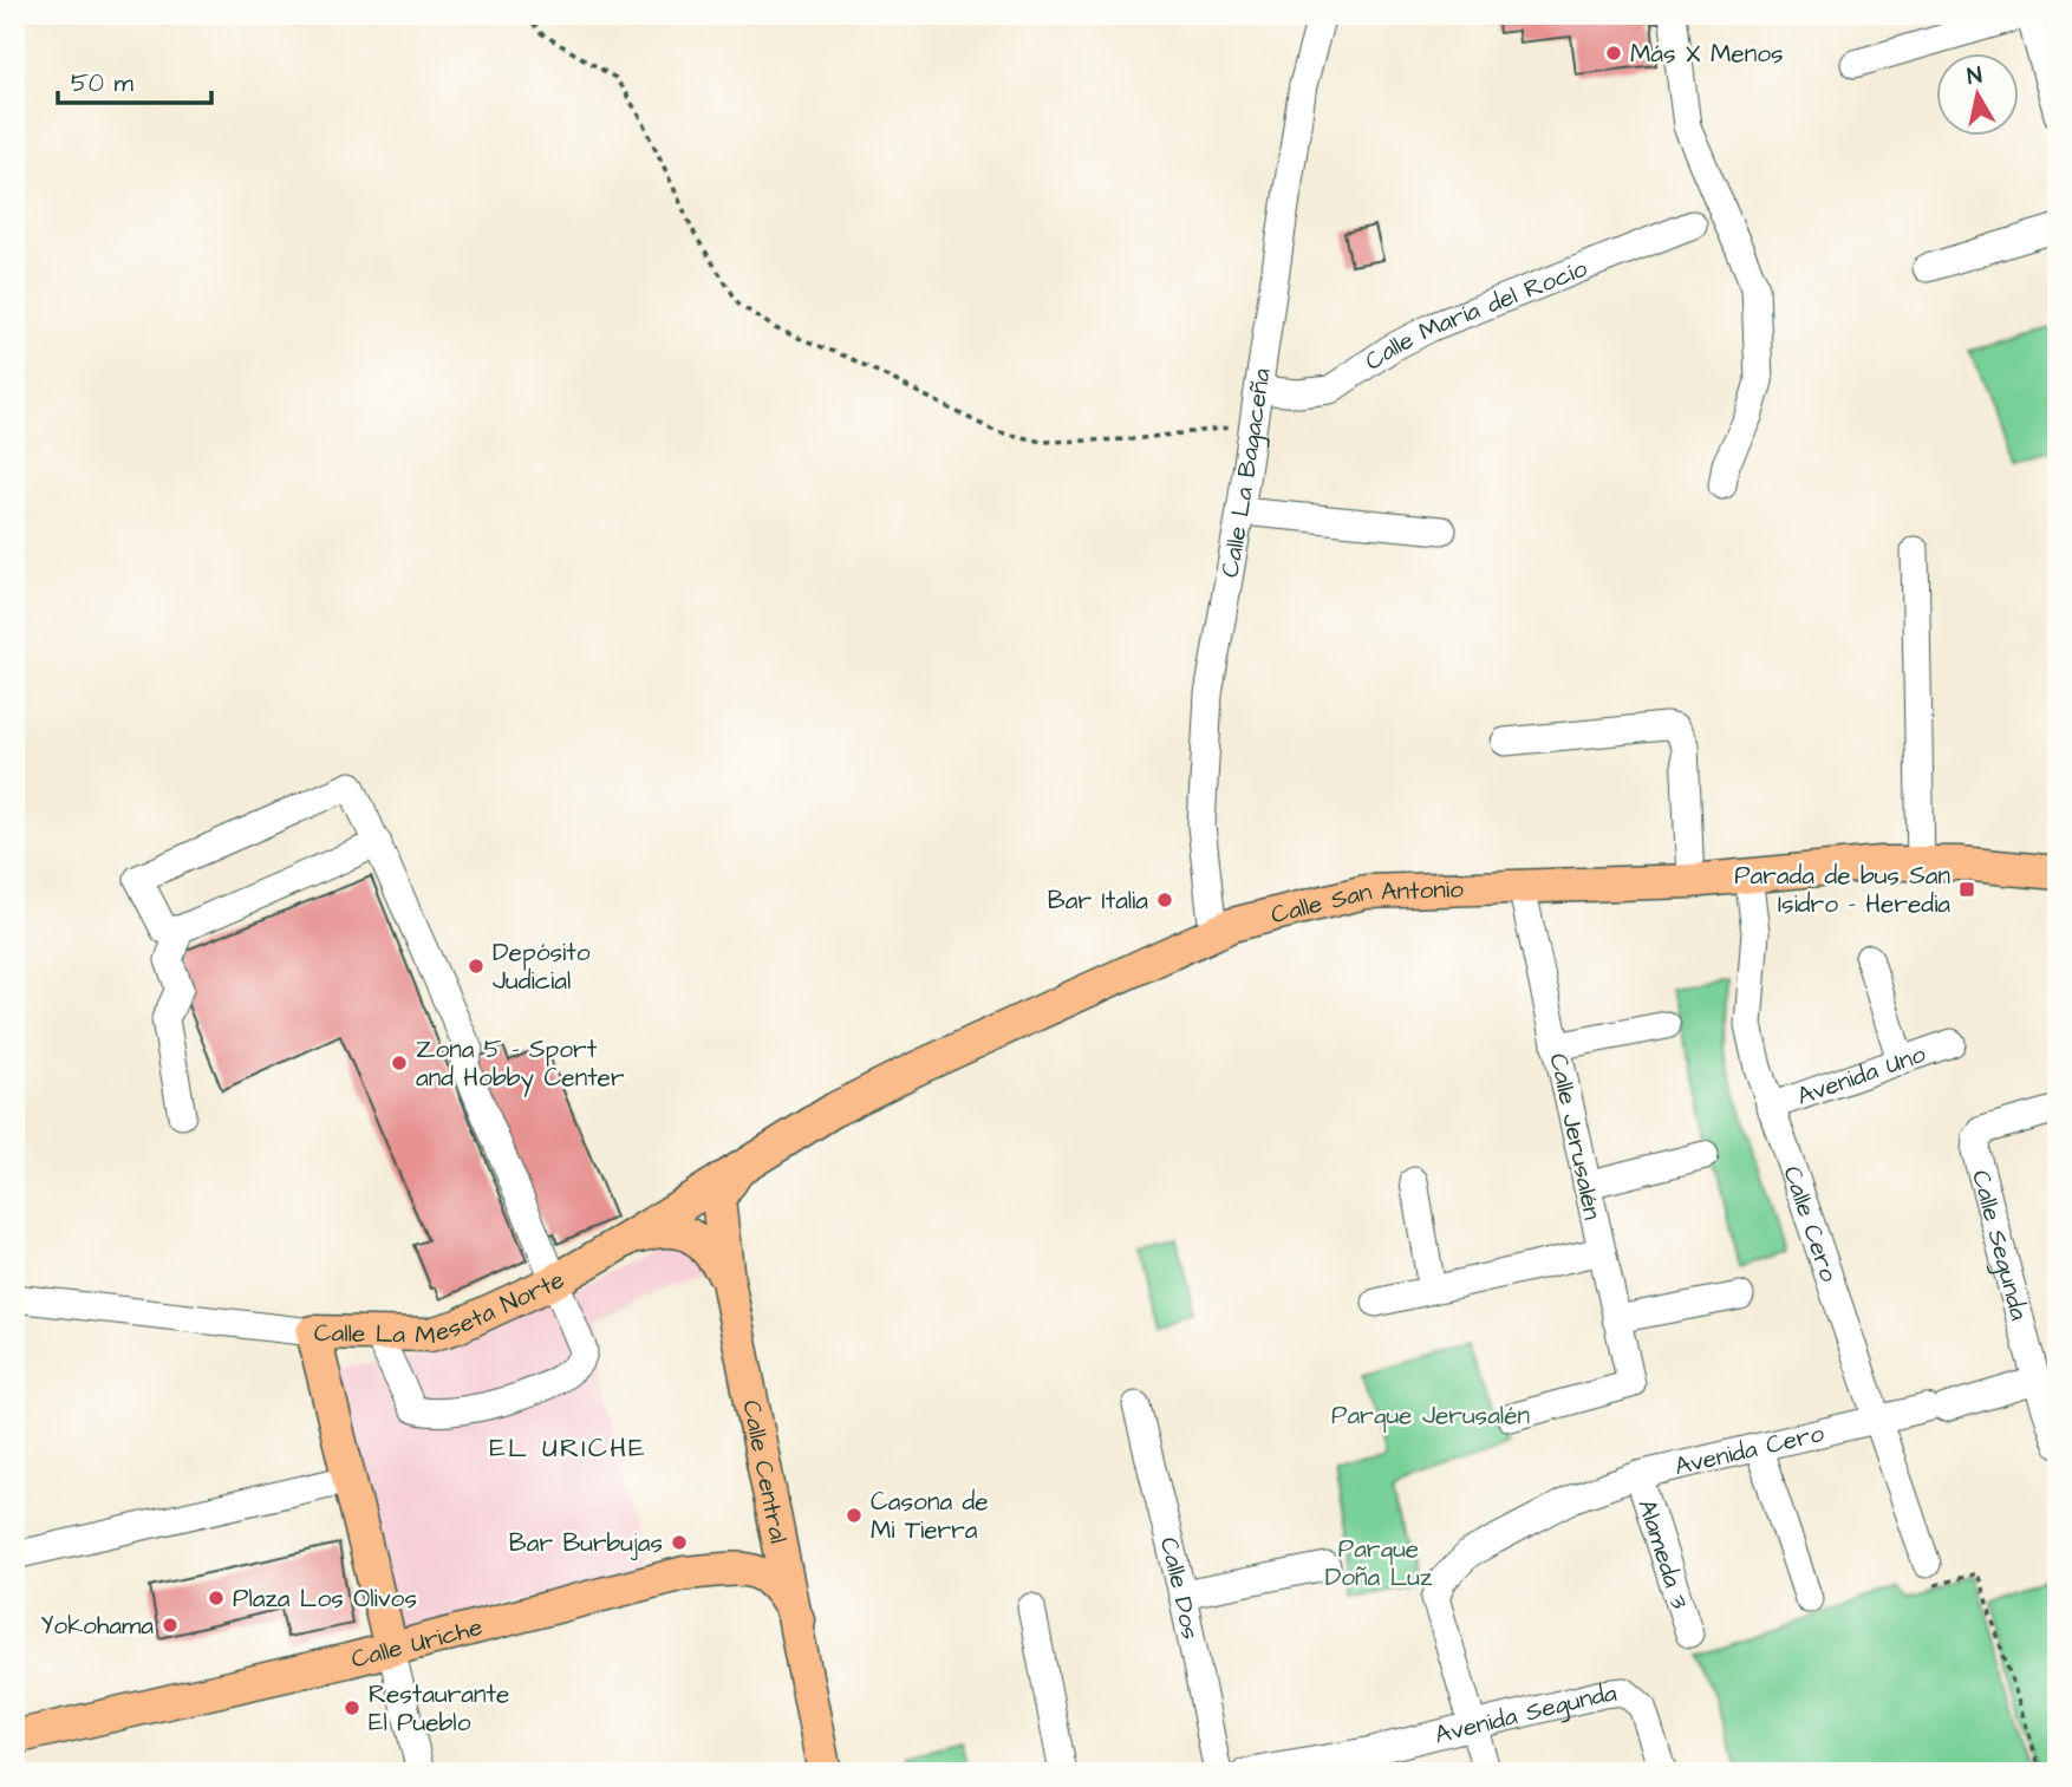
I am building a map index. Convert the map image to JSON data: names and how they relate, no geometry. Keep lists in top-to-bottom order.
{
  "streets": {
    "main road": [
      "Calle San Antonio",
      "Calle La Meseta Norte",
      "Calle Central",
      "Calle Uriche"
    ],
    "street": [
      "Calle María del Rocío",
      "Calle La Bagaceña",
      "Avenida Uno",
      "Calle Jerusalén",
      "Calle Cero",
      "Calle Segunda",
      "Avenida Cero",
      "Alameda 3",
      "Calle Dos",
      "Avenida Segunda"
    ]
  },
  "crossings": [
    ["Calle María del Rocío", "Calle La Bagaceña"],
    ["Calle La Bagaceña", "Calle San Antonio"],
    ["Calle San Antonio", "Calle Jerusalén"],
    ["Calle San Antonio", "Calle Cero"],
    ["Calle San Antonio", "Calle La Meseta Norte"],
    ["Calle San Antonio", "Calle Central"],
    ["Avenida Uno", "Calle Cero"],
    ["Calle Cero", "Avenida Cero"],
    ["Calle Segunda", "Avenida Cero"],
    ["Calle La Meseta Norte", "Calle Central"],
    ["Avenida Cero", "Alameda 3"],
    ["Avenida Cero", "Avenida Segunda"],
    ["Calle Central", "Calle Uriche"]
  ],
  "districts": ["EL URICHE"],
  "parks": ["Parque Jerusalén", "Parque Doña Luz"],
  "places": {
    "other": [
      "Más X Menos",
      "Bar Italia",
      "Depósito Judicial",
      "Zona 5 - Sport and Hobby Center",
      "Casona de Mi Tierra",
      "Bar Burbujas",
      "Plaza Los Olivos",
      "Yokohama",
      "Restaurante El Pueblo"
    ],
    "transit": ["Parada de bus San Isidro - Heredia"]
  },
  "scale_bar": "50 m",
  "north": "top"
}
